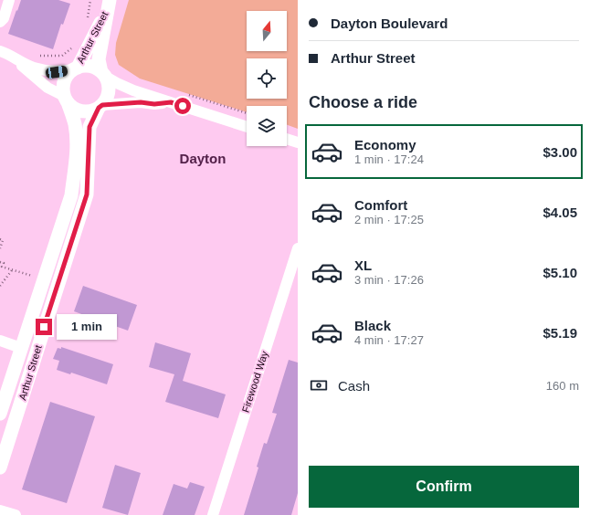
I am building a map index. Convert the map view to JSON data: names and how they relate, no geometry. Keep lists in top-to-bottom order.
{
  "streets": {
    "street": ["Arthur Street", "Firewood Way"]
  },
  "districts": ["Dayton"],
  "north": "top",
  "page": {
    "banner": ["Dayton Boulevard", "Arthur Street"],
    "heading": "Choose a ride",
    "list": [
      {
        "name": "Economy",
        "note": "1 min · 17:24",
        "value": "$3.00"
      },
      {
        "name": "Comfort",
        "note": "2 min · 17:25",
        "value": "$4.05"
      },
      {
        "name": "XL",
        "note": "3 min · 17:26",
        "value": "$5.10"
      },
      {
        "name": "Black",
        "note": "4 min · 17:27",
        "value": "$5.19"
      }
    ],
    "bubble": "1 min",
    "pay": ["Cash", "160 m"],
    "buttons": "Confirm"
  }
}
